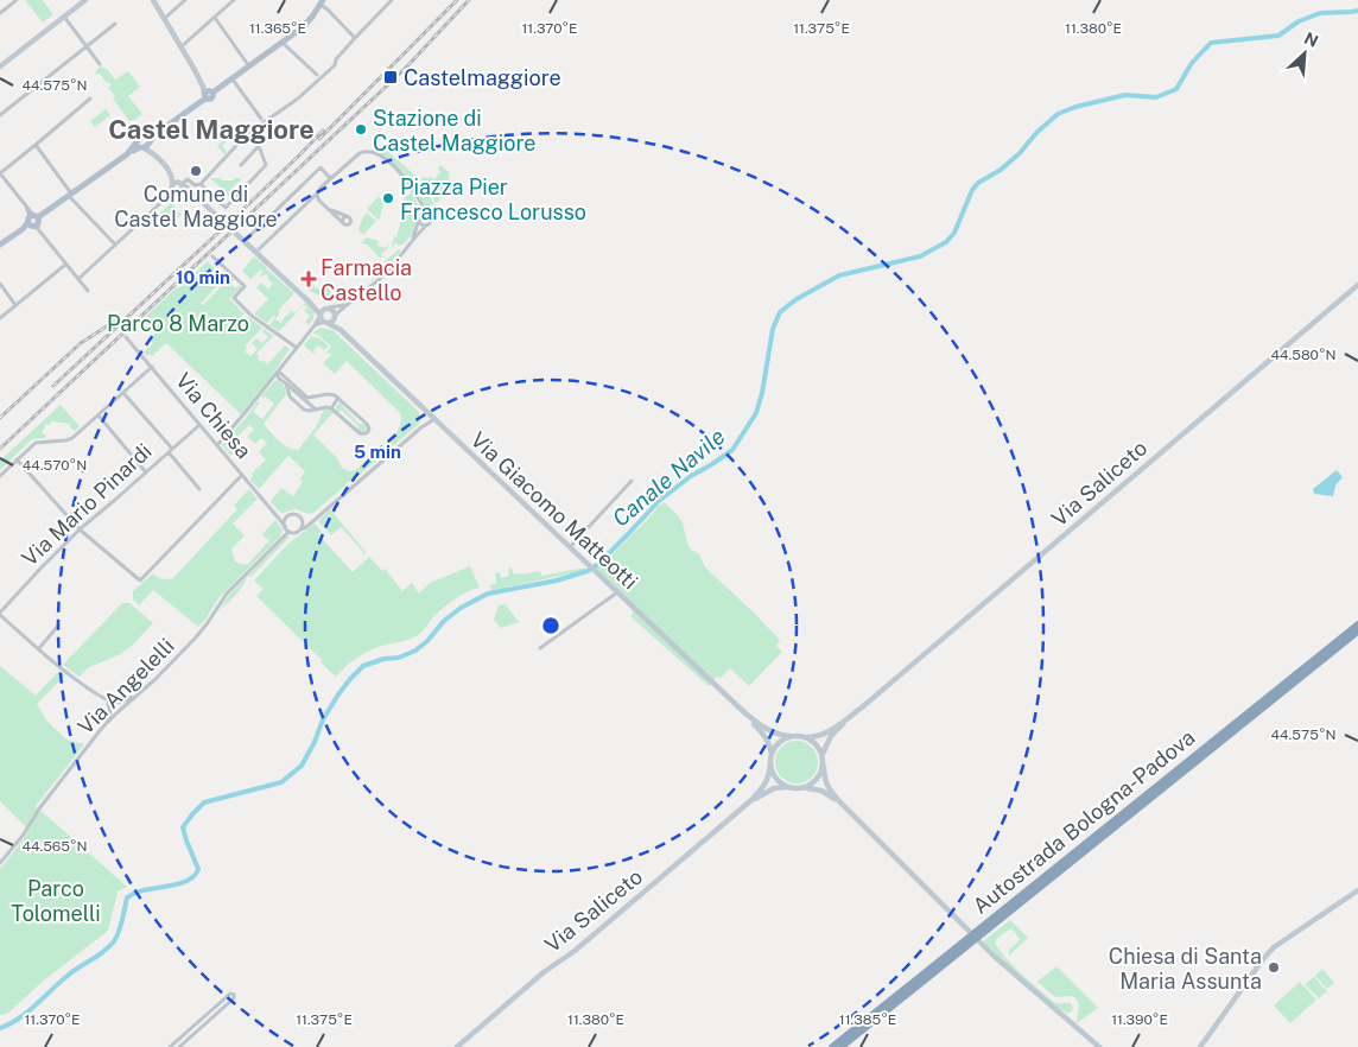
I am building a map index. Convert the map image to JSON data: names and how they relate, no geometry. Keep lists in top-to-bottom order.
{
  "streets": {
    "highway": ["Autostrada Bologna-Padova"],
    "main road": ["Via Saliceto", "Via Giacomo Matteotti"],
    "street": ["Via Chiesa", "Via Mario Pinardi", "Via Angelelli"]
  },
  "crossings": [
    ["Via Chiesa", "Via Mario Pinardi"],
    ["Via Chiesa", "Via Angelelli"],
    ["Via Saliceto", "Via Giacomo Matteotti"]
  ],
  "districts": ["Castel Maggiore"],
  "water": ["Canale Navile"],
  "parks": ["Parco 8 Marzo", "Parco Tolomelli"],
  "places": {
    "transit": ["Castelmaggiore"],
    "other": [
      "Stazione di Castel Maggiore",
      "Comune di Castel Maggiore",
      "Piazza Pier Francesco Lorusso",
      "Chiesa di Santa Maria Assunta"
    ],
    "health": ["Farmacia Castello"]
  },
  "north": "top right",
  "coordinates": [
    "11.370°E",
    "11.375°E",
    "11.380°E",
    "11.365°E",
    "44.575°N",
    "44.580°N",
    "44.570°N",
    "44.565°N",
    "11.385°E",
    "11.390°E"
  ],
  "rings": ["10 min", "5 min"]
}
